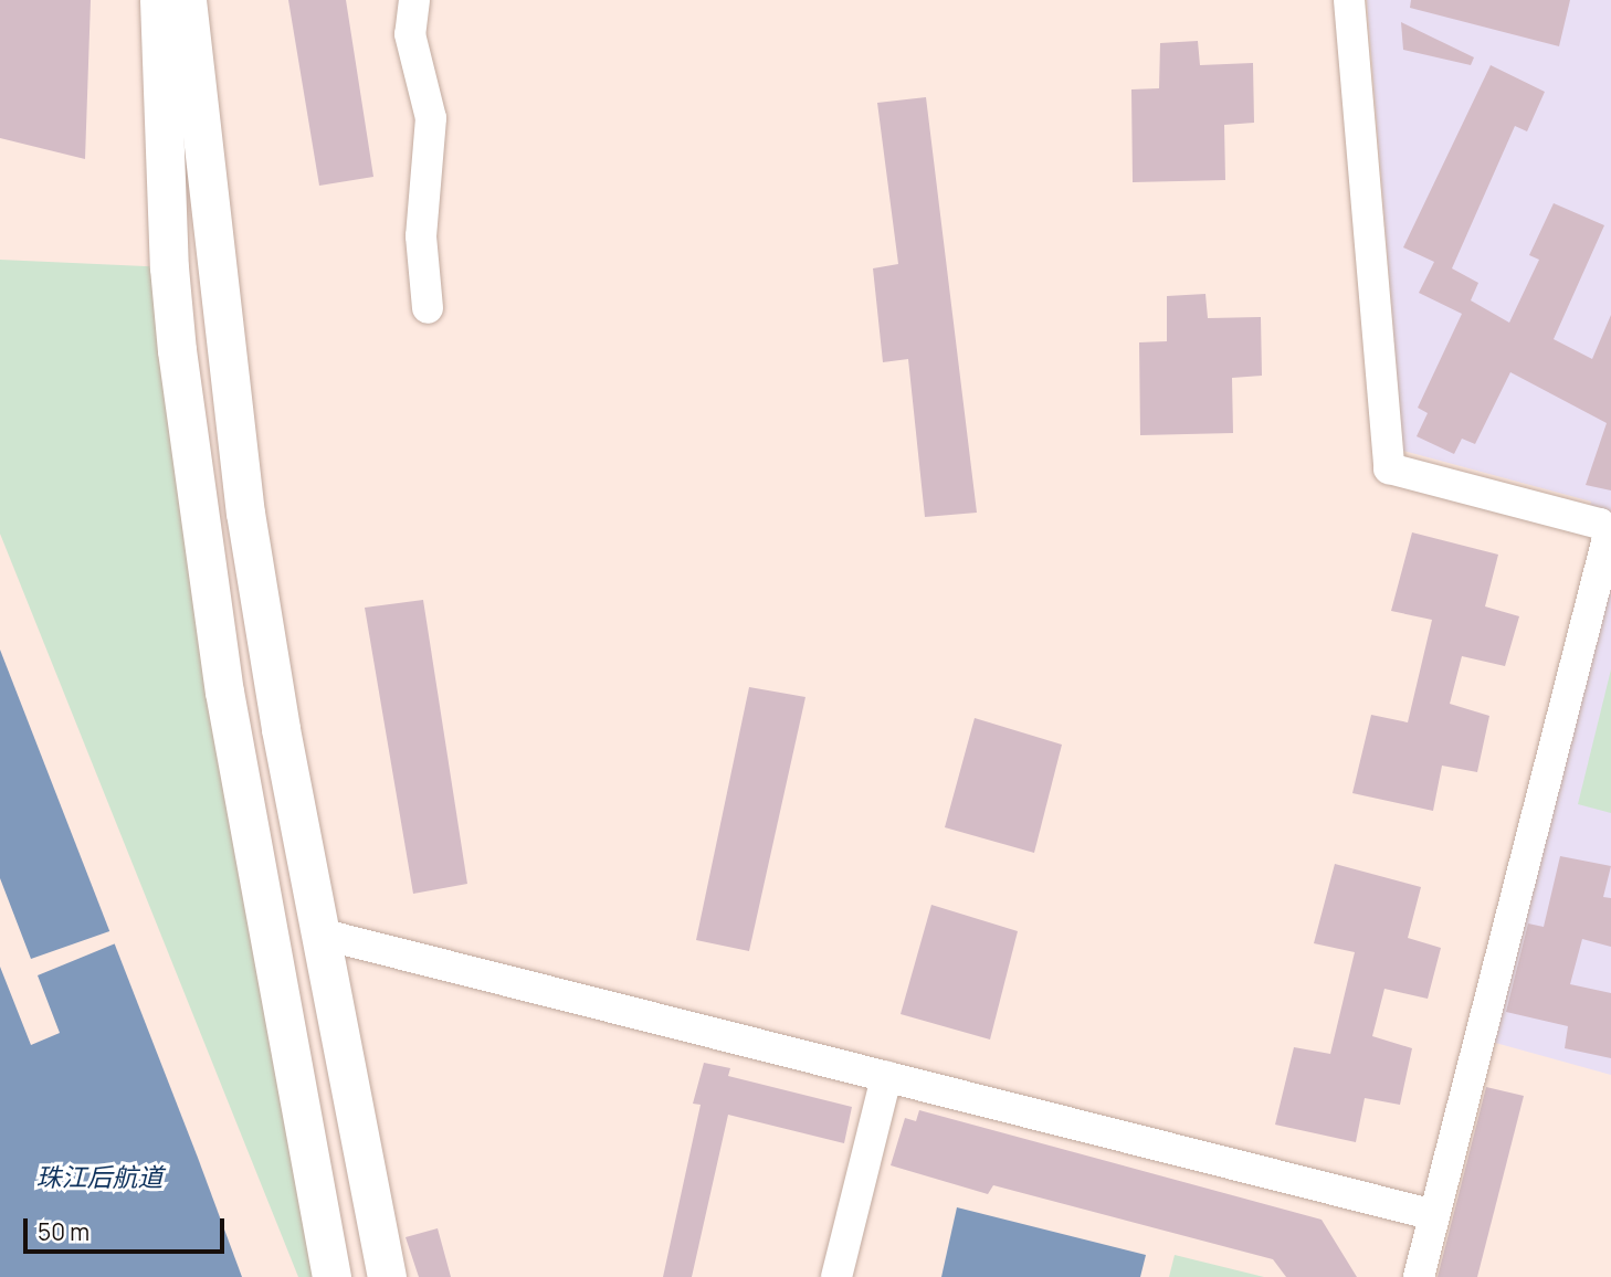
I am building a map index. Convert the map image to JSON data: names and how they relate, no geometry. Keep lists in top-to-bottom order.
{
  "water": ["珠江后航道"],
  "scale_bar": "50 m"
}
